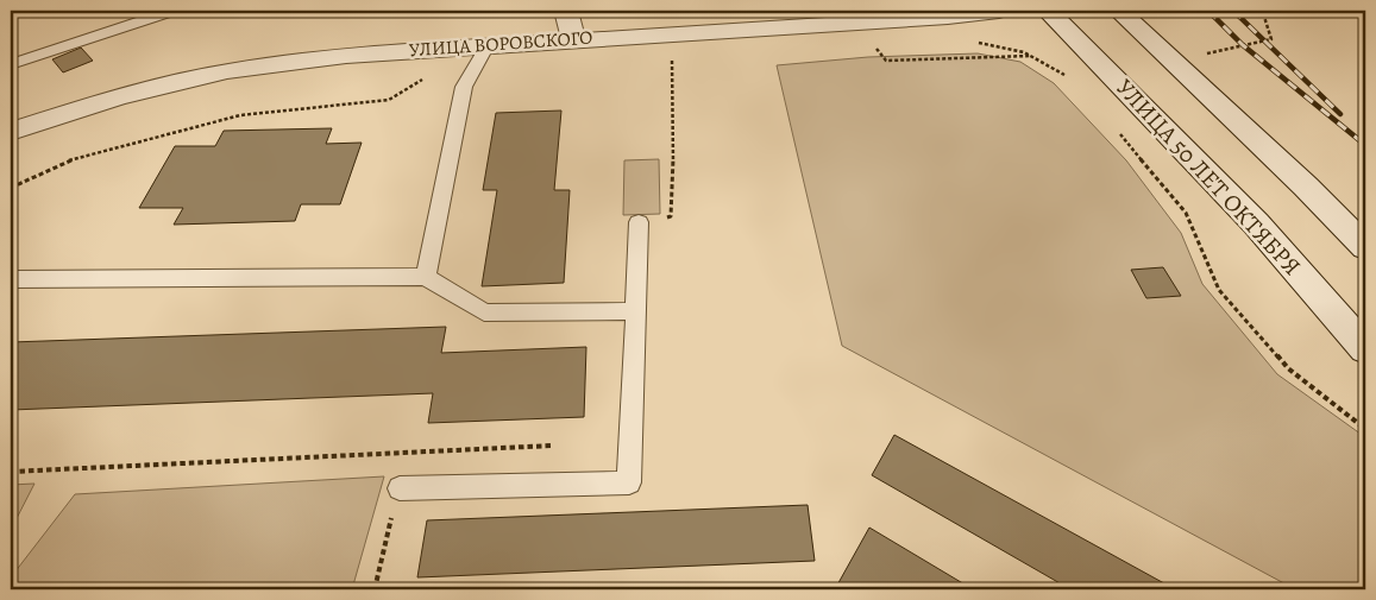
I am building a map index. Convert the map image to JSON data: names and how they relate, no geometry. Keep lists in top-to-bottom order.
{
  "streets": {
    "street": ["УЛИЦА ВОРОВСКОГО", "УЛИЦА 50 ЛЕТ ОКТЯБРЯ"]
  }
}
